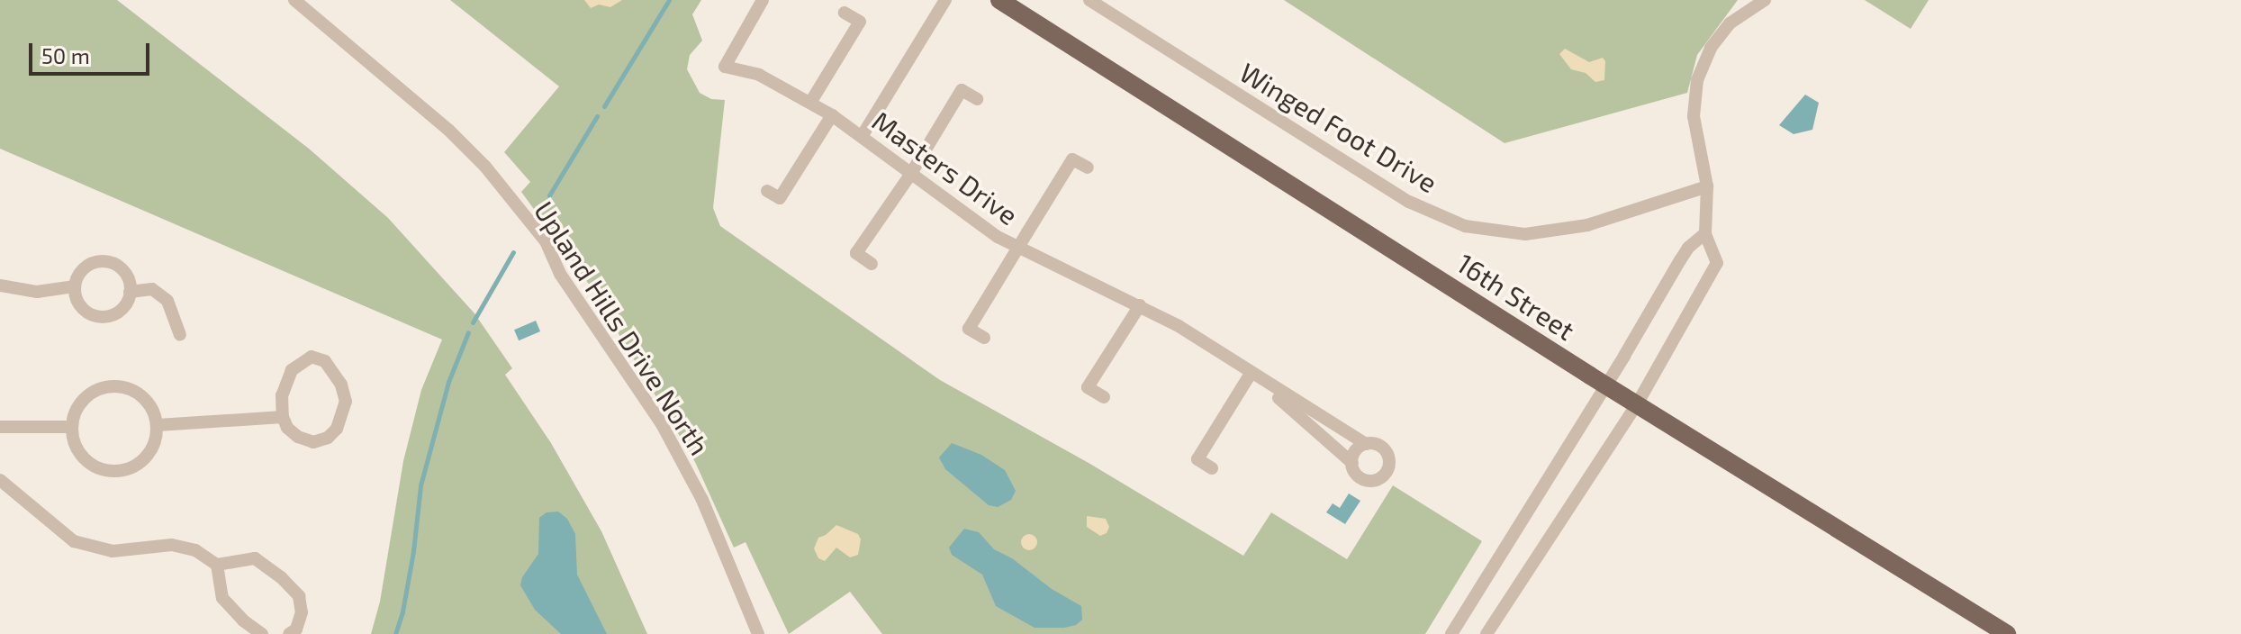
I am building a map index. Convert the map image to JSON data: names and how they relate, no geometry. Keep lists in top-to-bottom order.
{
  "streets": {
    "main road": ["16th Street"],
    "street": ["Winged Foot Drive", "Masters Drive", "Upland Hills Drive North"]
  },
  "scale_bar": "50 m"
}
